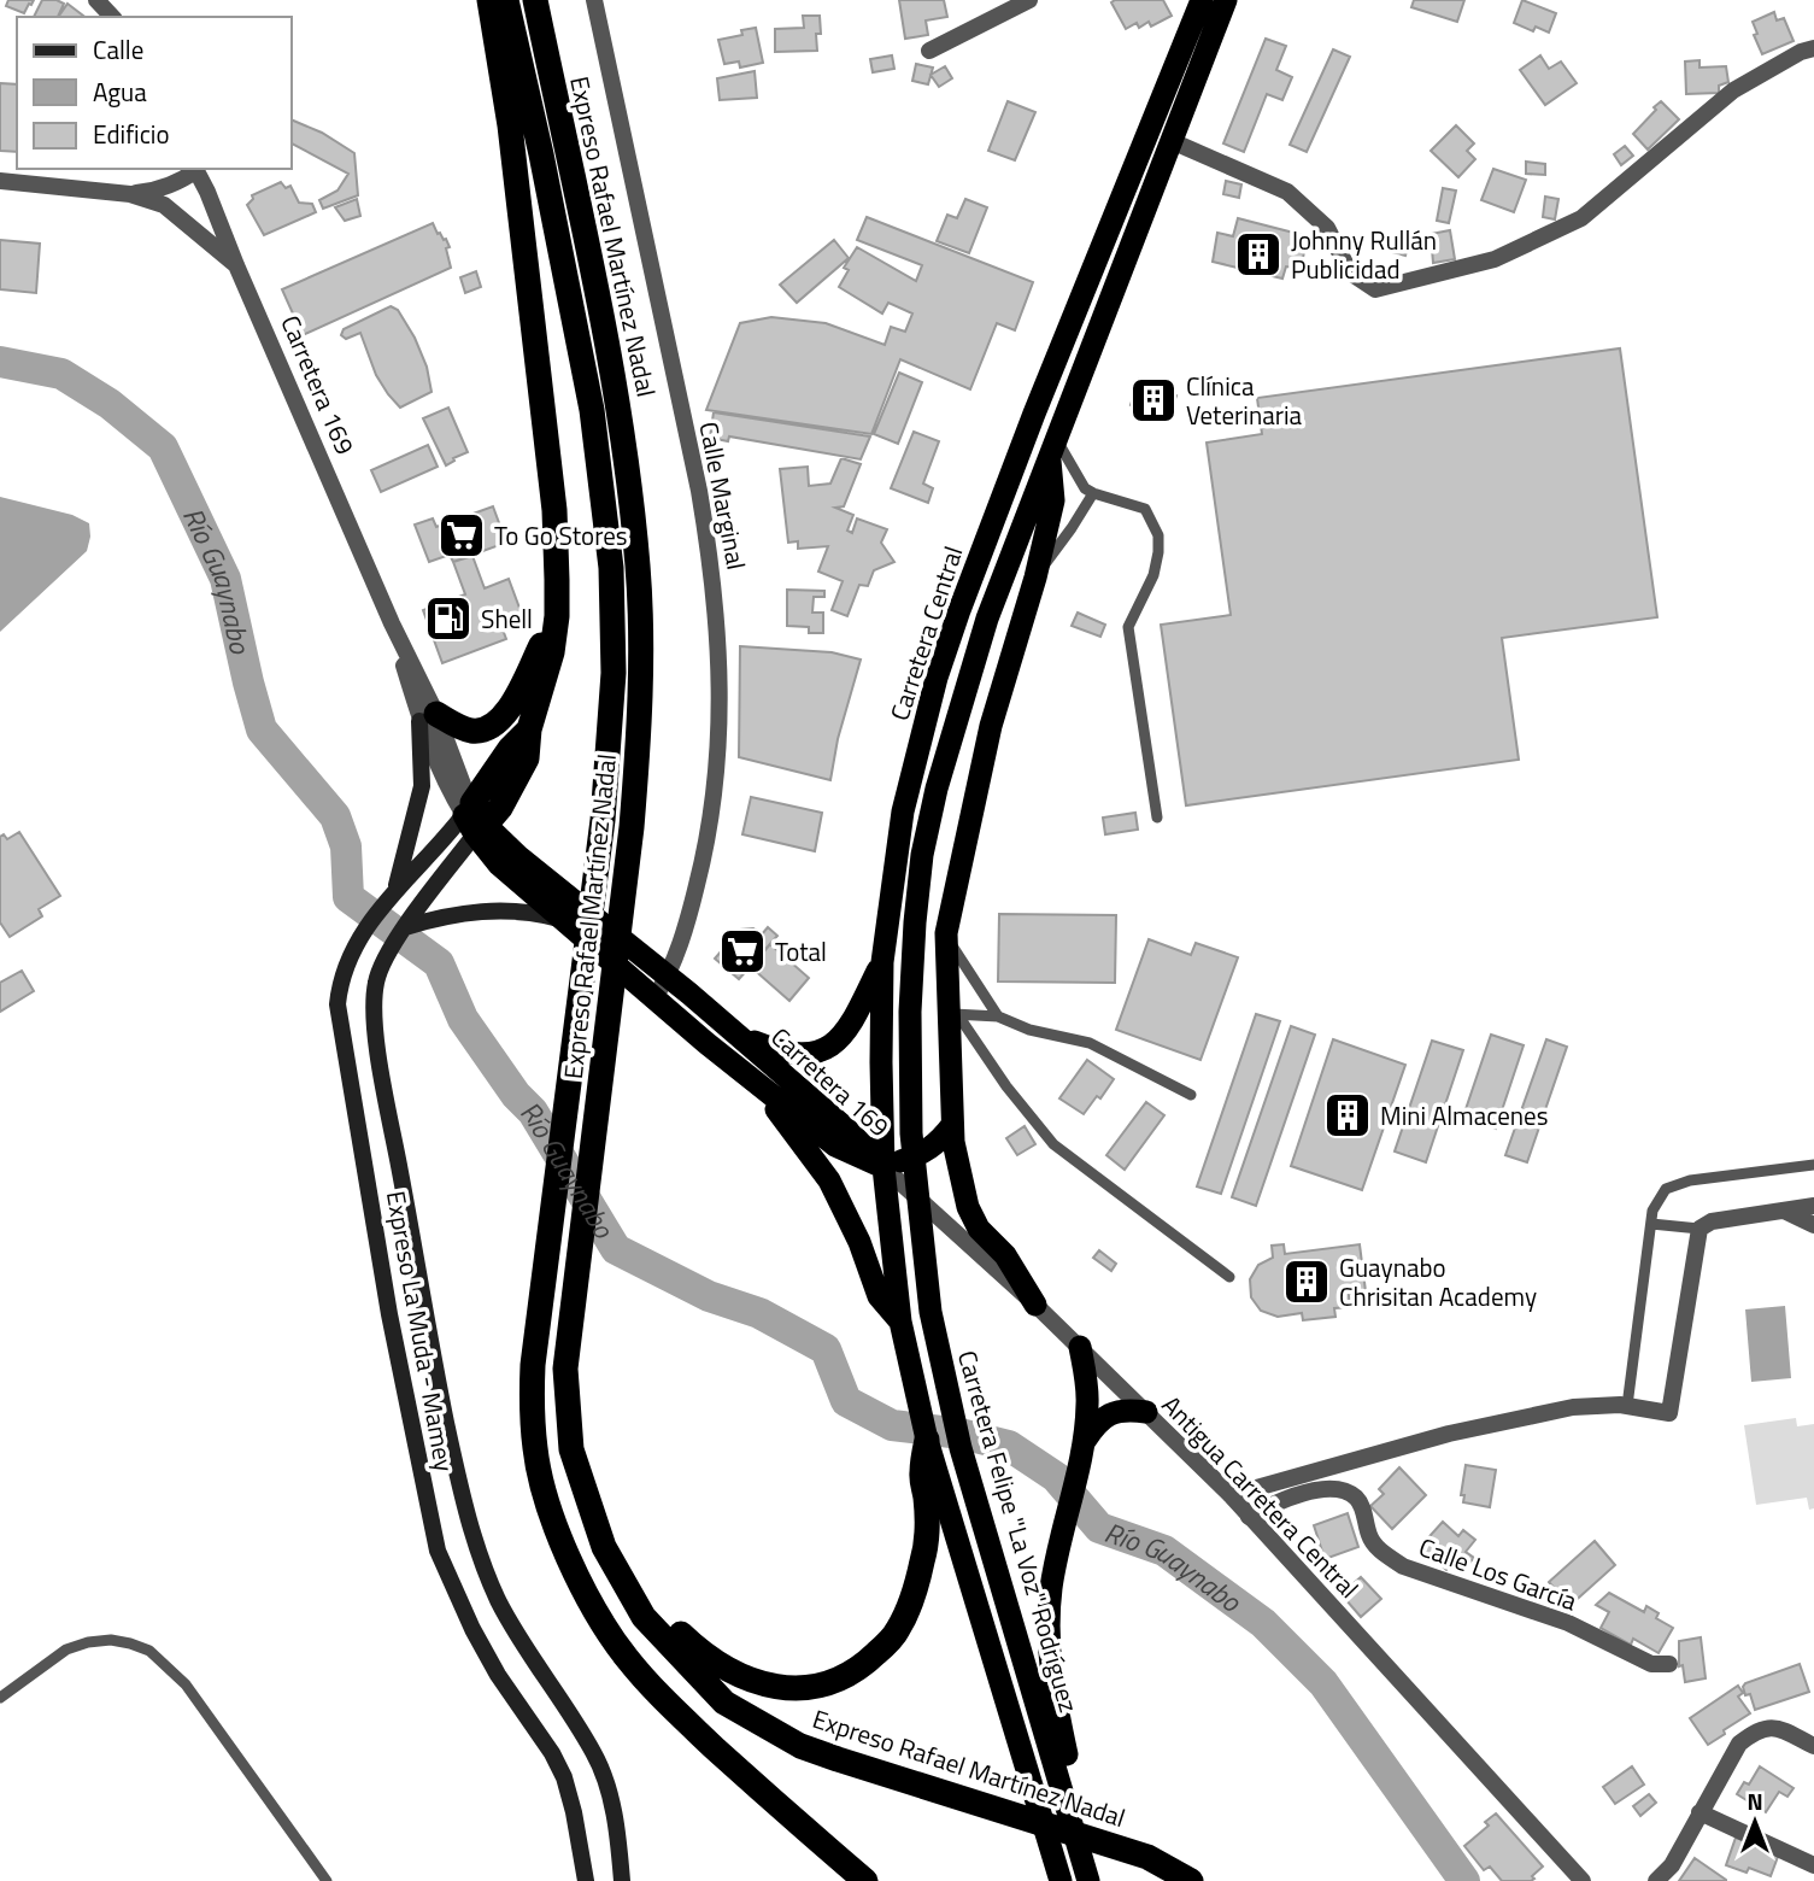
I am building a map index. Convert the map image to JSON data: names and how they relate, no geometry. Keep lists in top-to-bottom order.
{
  "streets": {
    "highway": [
      "Expreso Rafael Martínez Nadal",
      "Carretera 169",
      "Carretera Central",
      "Carretera Felipe \"La Voz\" Rodríguez"
    ],
    "main road": ["Expreso La Muda - Mamey"],
    "street": ["Calle Marginal", "Antigua Carretera Central", "Calle Los García"]
  },
  "crossings": [
    ["Carretera 169", "Calle Marginal"],
    ["Carretera 169", "Carretera Central"],
    ["Carretera 169", "Expreso La Muda - Mamey"],
    ["Carretera 169", "Antigua Carretera Central"],
    ["Carretera Central", "Antigua Carretera Central"],
    ["Antigua Carretera Central", "Calle Los García"]
  ],
  "water": ["Río Guaynabo"],
  "places": {
    "building": [
      "Johnny Rullán Publicidad",
      "Clínica Veterinaria",
      "Mini Almacenes",
      "Guaynabo Chrisitan Academy"
    ],
    "supermarket": ["To Go Stores", "Total"],
    "fuel station": ["Shell"]
  },
  "legend": ["Calle", "Agua", "Edificio"],
  "north": "top"
}
